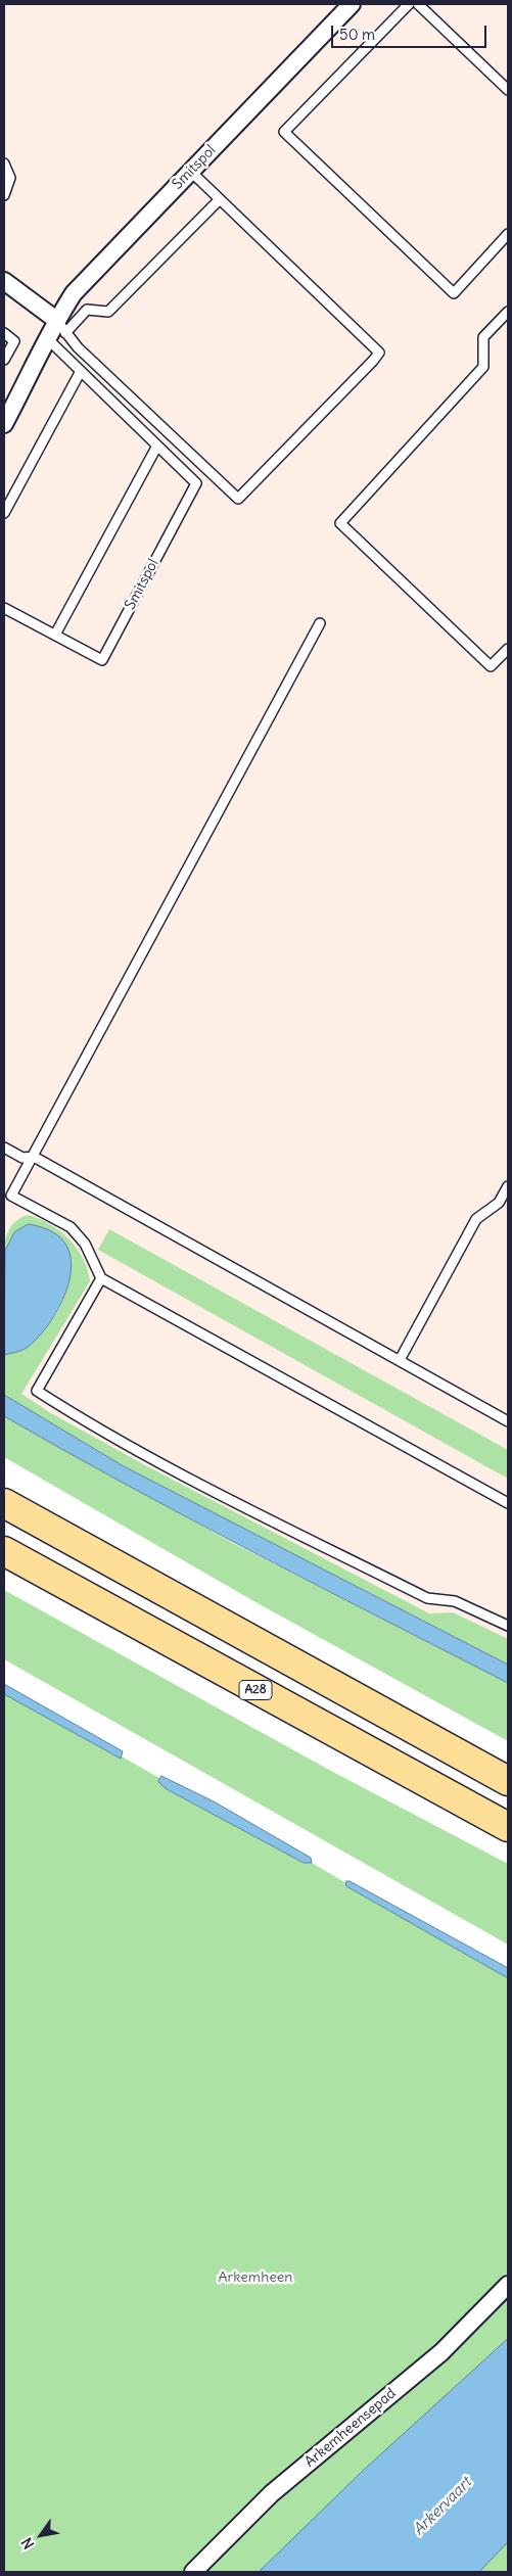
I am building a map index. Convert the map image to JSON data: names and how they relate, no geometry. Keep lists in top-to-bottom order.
{
  "streets": {
    "highway": ["A28"],
    "street": ["Smitspol", "Arkemheensepad"]
  },
  "water": ["Arkervaart"],
  "parks": ["Arkemheen"],
  "scale_bar": "50 m",
  "north": "bottom left"
}
